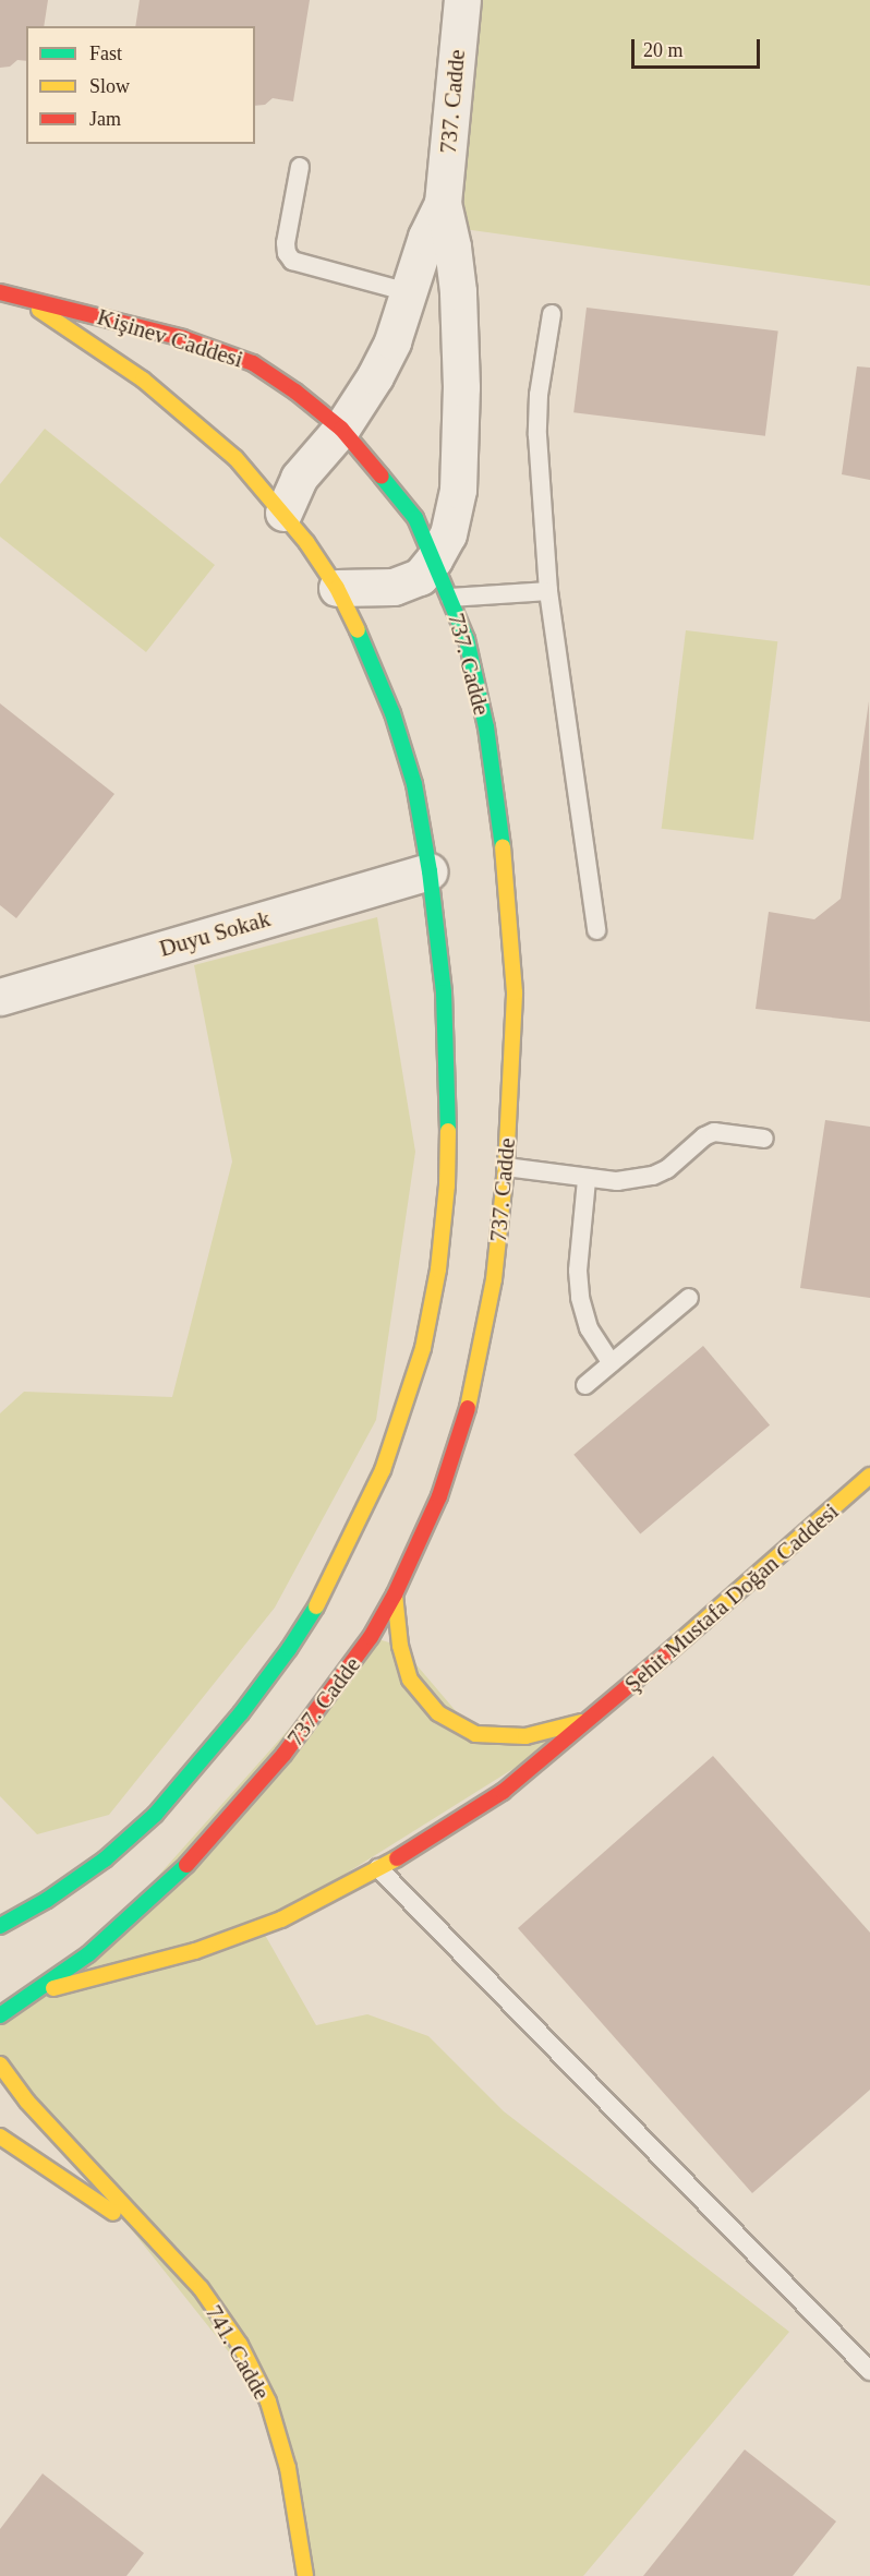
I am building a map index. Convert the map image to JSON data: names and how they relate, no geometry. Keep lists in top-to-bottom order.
{
  "streets": {
    "street": [
      "737. Cadde",
      "Kişinev Caddesi",
      "Duyu Sokak",
      "Şehit Mustafa Doğan Caddesi",
      "741. Cadde"
    ]
  },
  "crossings": [
    ["737. Cadde", "Kişinev Caddesi"],
    ["737. Cadde", "Şehit Mustafa Doğan Caddesi"]
  ],
  "legend": ["Fast", "Slow", "Jam"],
  "scale_bar": "20 m"
}
